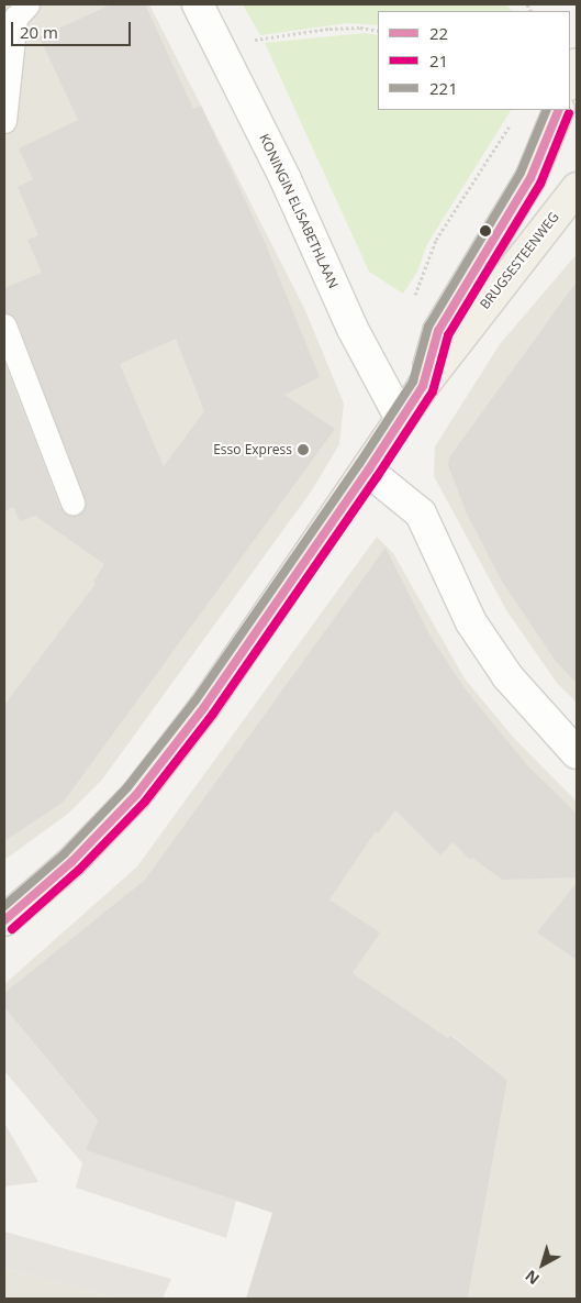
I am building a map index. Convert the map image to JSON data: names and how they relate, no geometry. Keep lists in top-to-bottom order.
{
  "streets": {
    "main road": ["BRUGSESTEENWEG"],
    "street": ["KONINGIN ELISABETHLAAN"]
  },
  "crossings": [
    ["KONINGIN ELISABETHLAAN", "BRUGSESTEENWEG"]
  ],
  "places": ["Esso Express"],
  "lines": ["transit line 22", "transit line 221", "transit line 21"],
  "legend": ["22", "21", "221"],
  "scale_bar": "20 m",
  "north": "bottom left"
}
